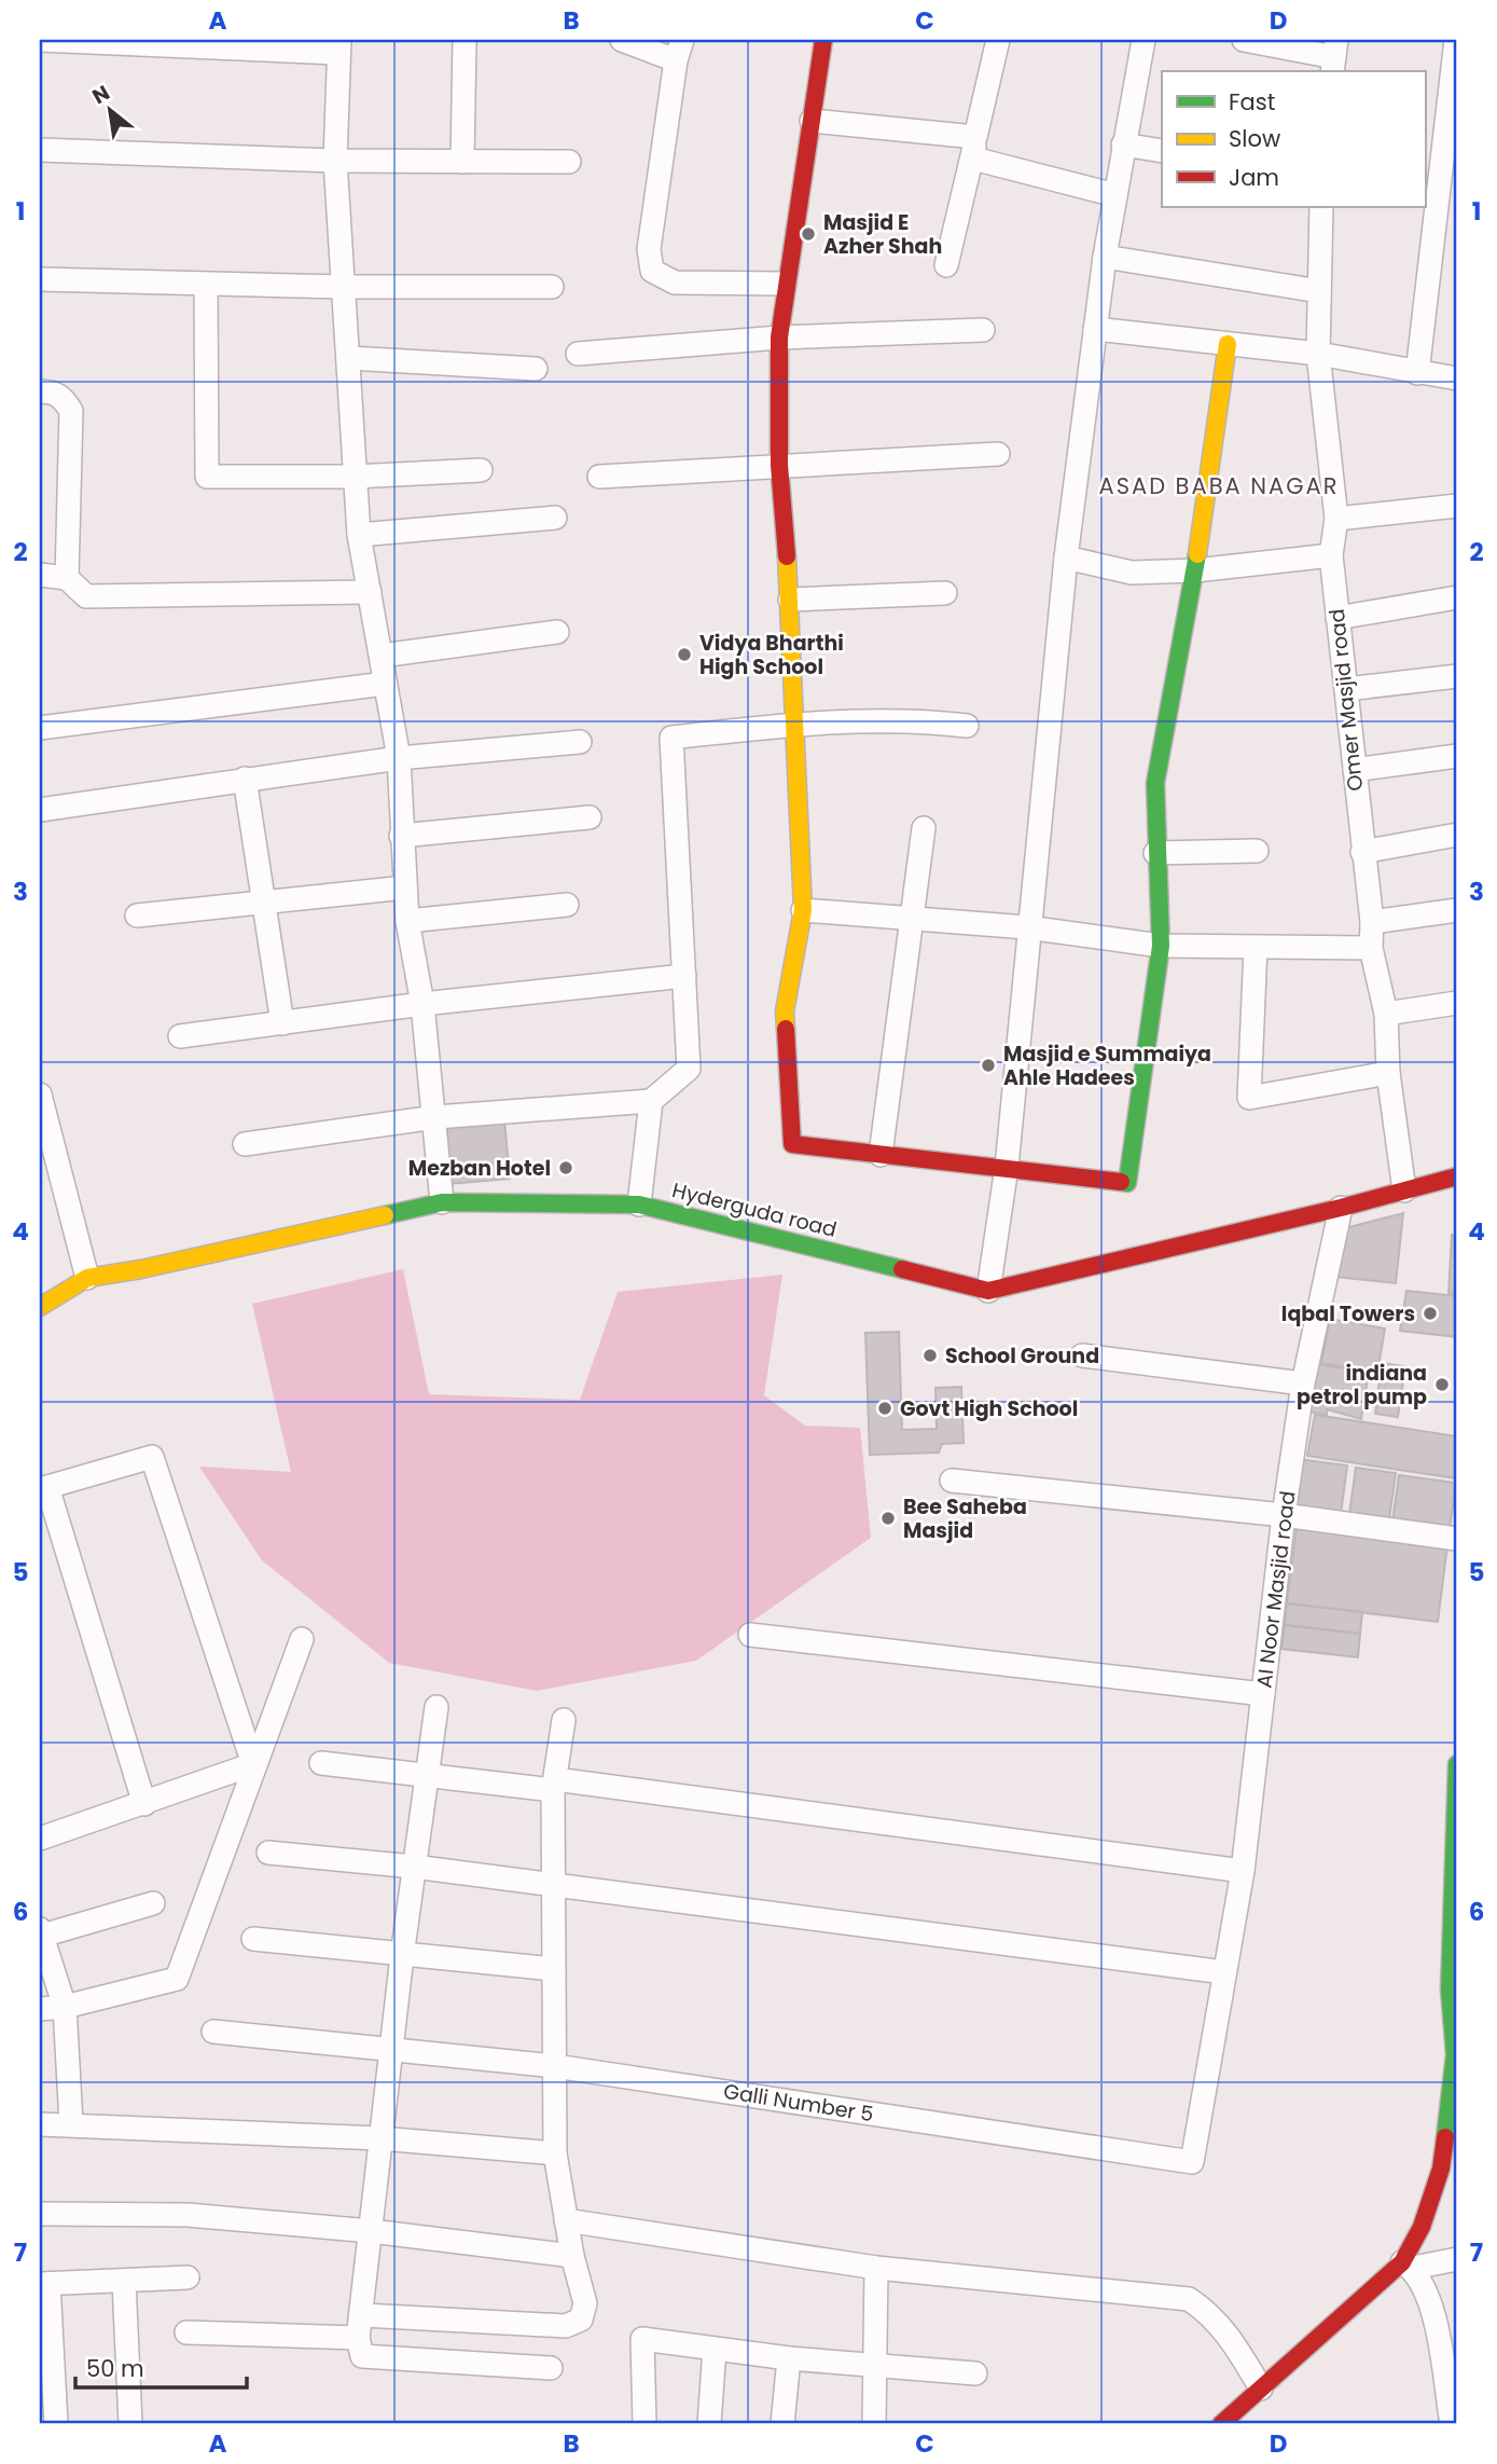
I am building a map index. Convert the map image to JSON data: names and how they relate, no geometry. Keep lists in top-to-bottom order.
{
  "streets": {
    "street": [
      "Omer Masjid road",
      "Hyderguda road",
      "AI Noor Masjid road",
      "Galli Number 5"
    ]
  },
  "crossings": [
    ["Omer Masjid road", "Hyderguda road"],
    ["Hyderguda road", "AI Noor Masjid road"],
    ["AI Noor Masjid road", "Galli Number 5"]
  ],
  "districts": ["ASAD BABA NAGAR"],
  "places": [
    "Masjid E Azher Shah",
    "Vidya Bharthi High School",
    "Masjid e Summaiya Ahle Hadees",
    "Mezban Hotel",
    "Iqbal Towers",
    "School Ground",
    "indiana petrol pump",
    "Govt High School",
    "Bee Saheba Masjid"
  ],
  "legend": ["Fast", "Slow", "Jam"],
  "scale_bar": "50 m",
  "north": "top left",
  "grid": {
    "columns": [
      "A",
      "B",
      "C",
      "D"
    ],
    "rows": [
      "1",
      "2",
      "3",
      "4",
      "5",
      "6",
      "7"
    ]
  }
}
